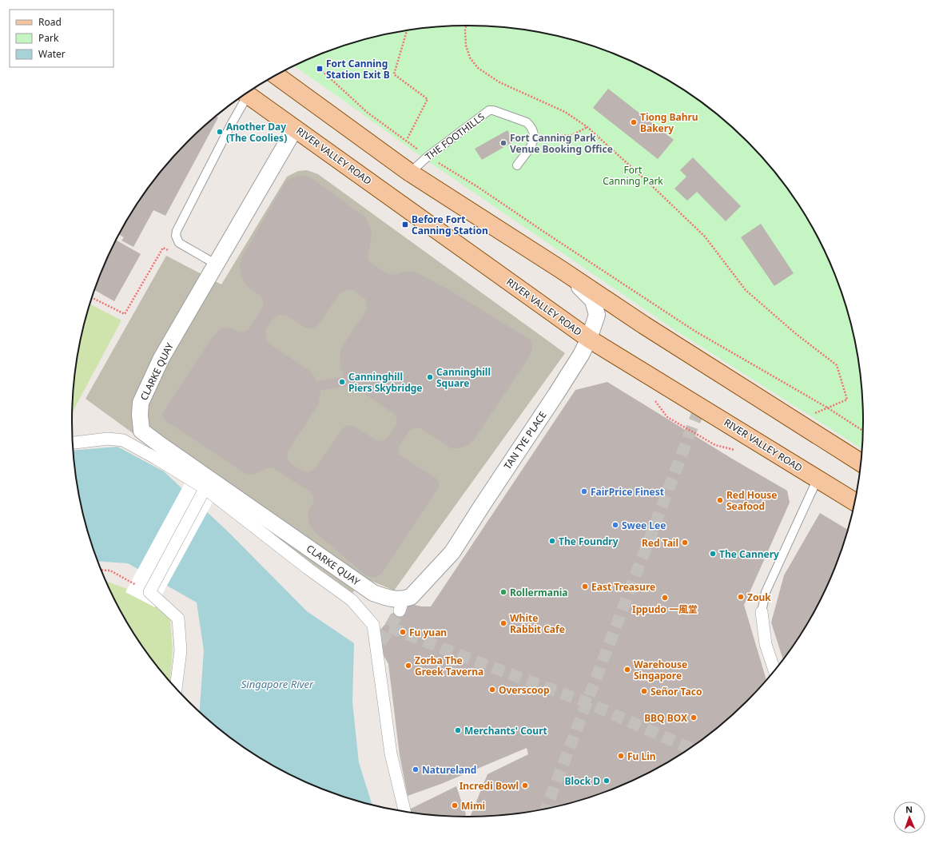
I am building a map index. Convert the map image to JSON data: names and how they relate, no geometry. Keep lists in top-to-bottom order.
{
  "streets": {
    "main road": ["RIVER VALLEY ROAD"],
    "street": ["CLARKE QUAY", "TAN TYE PLACE"],
    "lane": ["THE FOOTHILLS"]
  },
  "crossings": [
    ["RIVER VALLEY ROAD", "CLARKE QUAY"],
    ["RIVER VALLEY ROAD", "TAN TYE PLACE"],
    ["CLARKE QUAY", "TAN TYE PLACE"]
  ],
  "water": ["Singapore River"],
  "parks": ["Fort Canning Park"],
  "places": {
    "transit": ["Fort Canning Station Exit B", "Before Fort Canning Station"],
    "other": [
      "Tiong Bahru Bakery",
      "Another Day (The Coolies)",
      "Fort Canning Park Venue Booking Office",
      "Canninghill Square",
      "Canninghill Piers Skybridge",
      "FairPrice Finest",
      "Red House Seafood",
      "Swee Lee",
      "The Foundry",
      "Red Tail",
      "The Cannery",
      "East Treasure",
      "Rollermania",
      "Zouk",
      "Ippudo 一風堂",
      "White Rabbit Cafe",
      "Fu yuan",
      "Zorba The Greek Taverna",
      "Warehouse Singapore",
      "Overscoop",
      "Señor Taco",
      "BBQ BOX",
      "Merchants' Court",
      "Fu Lin",
      "Natureland",
      "Block D",
      "Incredi Bowl",
      "Mimi"
    ]
  },
  "legend": ["Road", "Park", "Water"],
  "north": "top"
}
